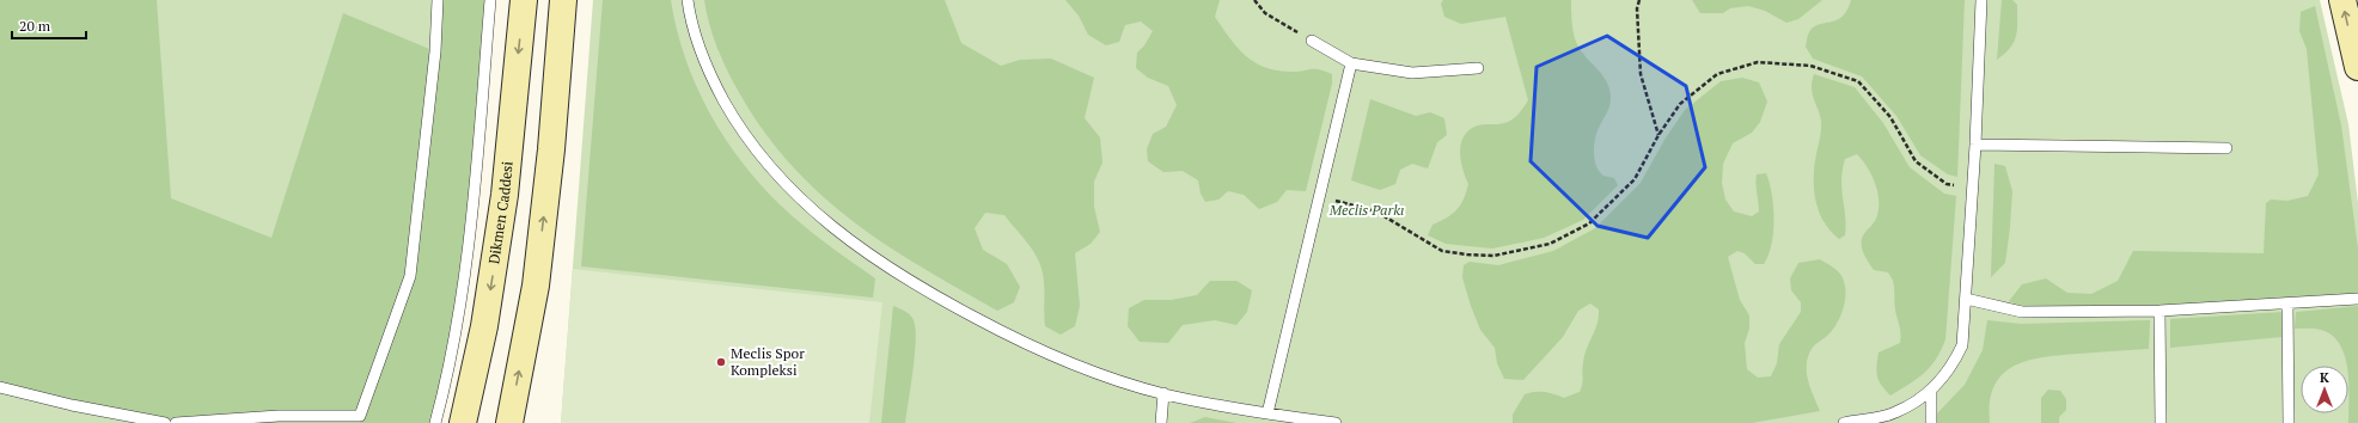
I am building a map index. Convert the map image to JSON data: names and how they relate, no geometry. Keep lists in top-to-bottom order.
{
  "streets": {
    "main road": ["Dikmen Caddesi"]
  },
  "parks": ["Meclis Parkı"],
  "places": ["Meclis Spor Kompleksi"],
  "scale_bar": "20 m",
  "north": "top"
}
